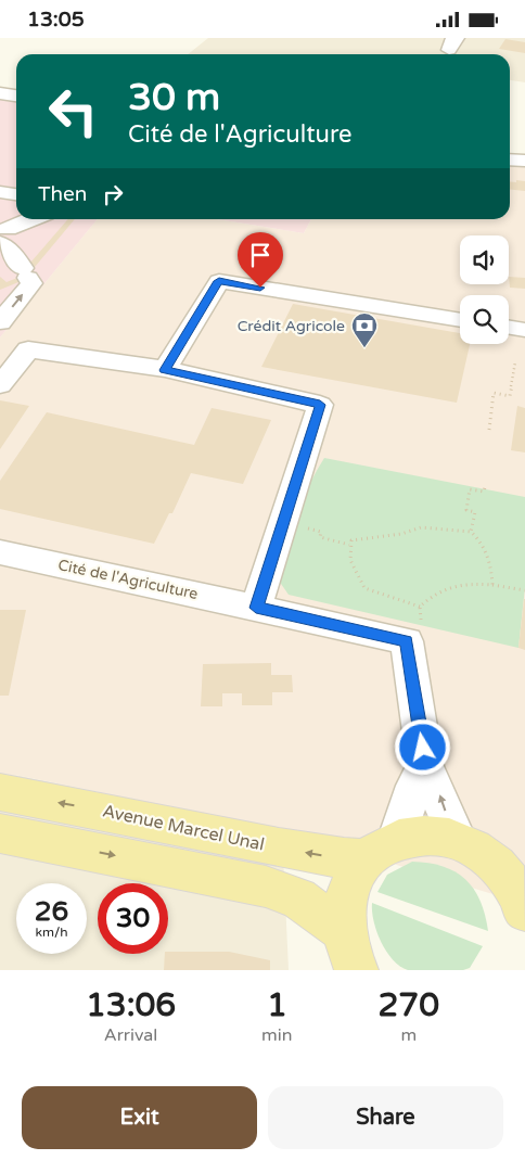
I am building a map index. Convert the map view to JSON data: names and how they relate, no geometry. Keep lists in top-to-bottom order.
{
  "streets": {
    "main road": ["Avenue Marcel Unal"],
    "street": ["Cité de l'Agriculture"]
  },
  "crossings": [
    ["Cité de l'Agriculture", "Avenue Marcel Unal"]
  ],
  "places": {
    "bank": ["Crédit Agricole"]
  },
  "page": {
    "status": "13:05",
    "turn": ["30 m", "Cité de l'Agriculture"],
    "then": "Then",
    "speed": "26 km/h",
    "limit": "30",
    "eta": [
      "13:06",
      "Arrival",
      "1",
      "min",
      "270",
      "m"
    ],
    "buttons": ["Exit", "Share"]
  }
}
